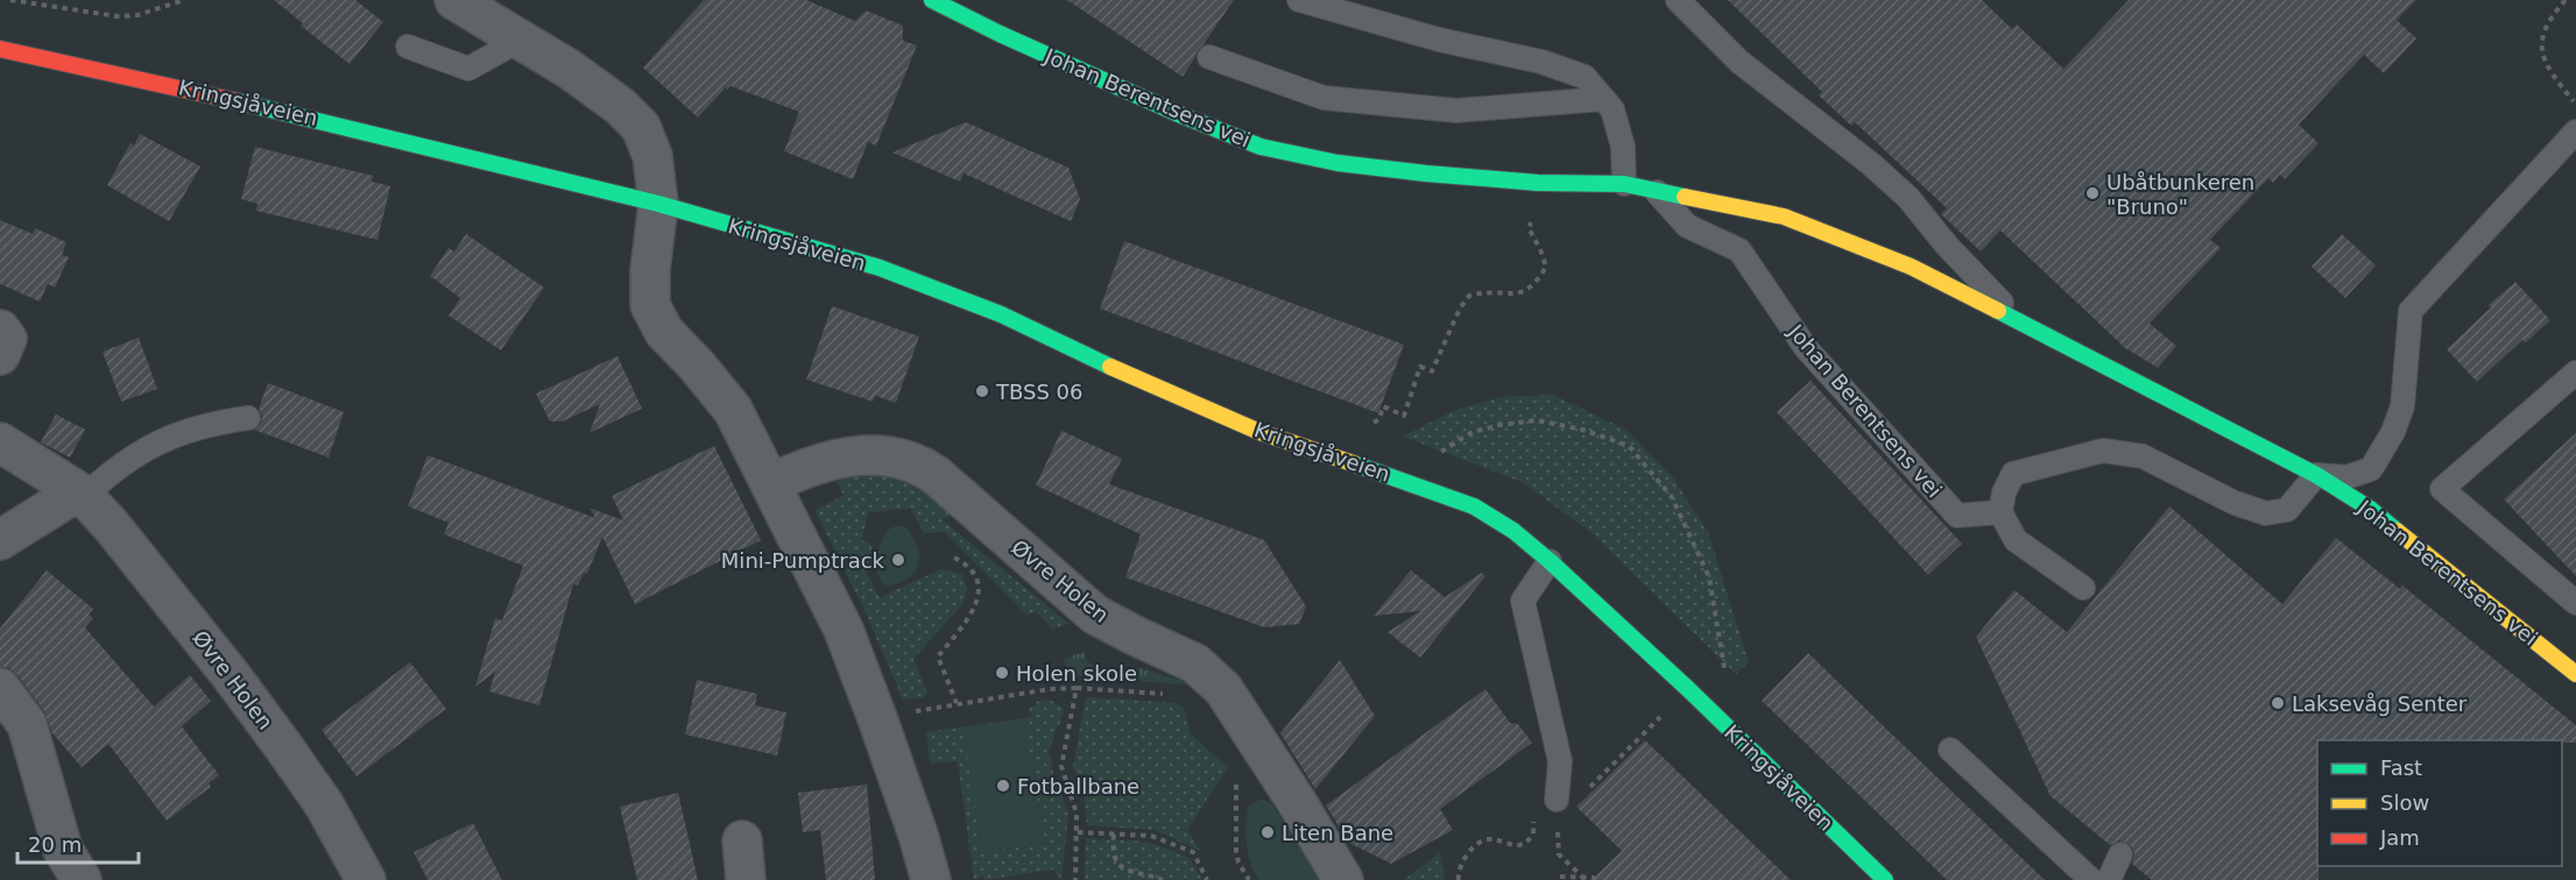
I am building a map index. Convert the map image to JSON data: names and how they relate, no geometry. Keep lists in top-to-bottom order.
{
  "streets": {
    "main road": ["Johan Berentsens vei", "Kringsjåveien"],
    "street": ["Øvre Holen"]
  },
  "places": [
    "Ubåtbunkeren \"Bruno\"",
    "TBSS 06",
    "Mini-Pumptrack",
    "Holen skole",
    "Laksevåg Senter",
    "Fotballbane",
    "Liten Bane"
  ],
  "legend": ["Fast", "Slow", "Jam"],
  "scale_bar": "20 m"
}
